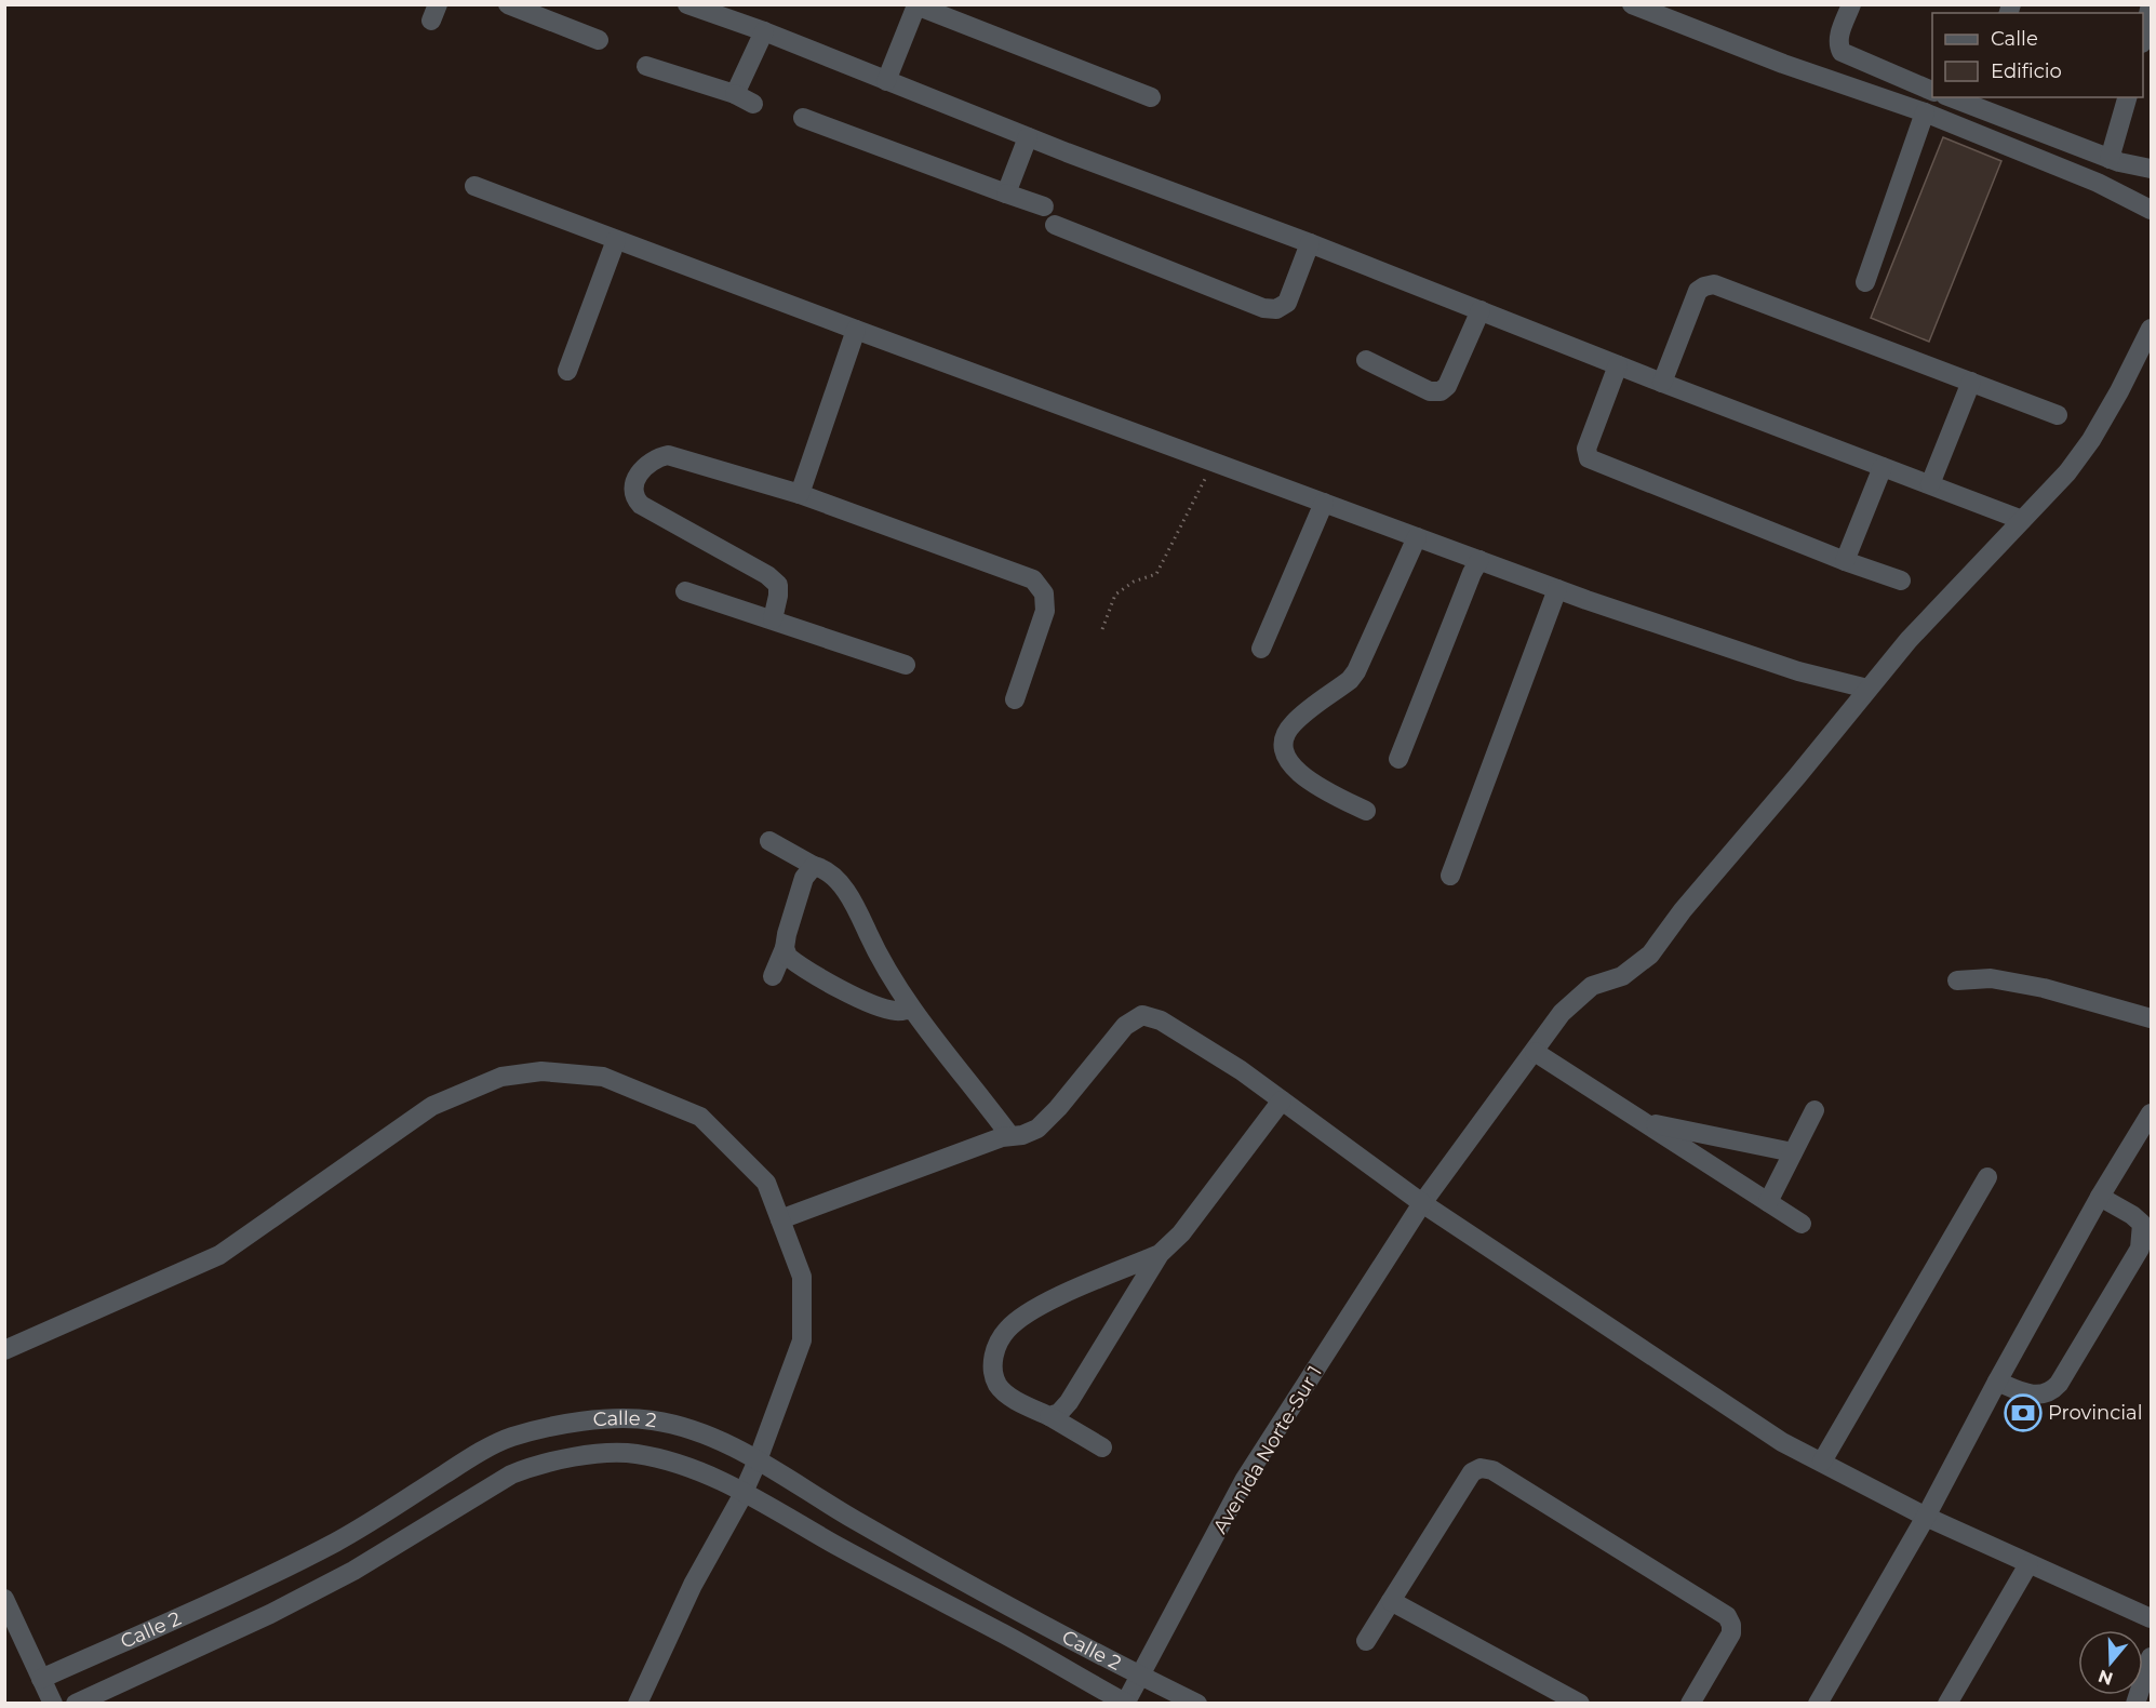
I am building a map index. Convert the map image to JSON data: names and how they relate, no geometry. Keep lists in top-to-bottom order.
{
  "streets": {
    "street": ["Calle 2", "Avenida Norte-Sur 1"]
  },
  "crossings": [
    ["Calle 2", "Avenida Norte-Sur 1"]
  ],
  "places": {
    "bank": ["Provincial"]
  },
  "legend": ["Calle", "Edificio"],
  "north": "bottom"
}
